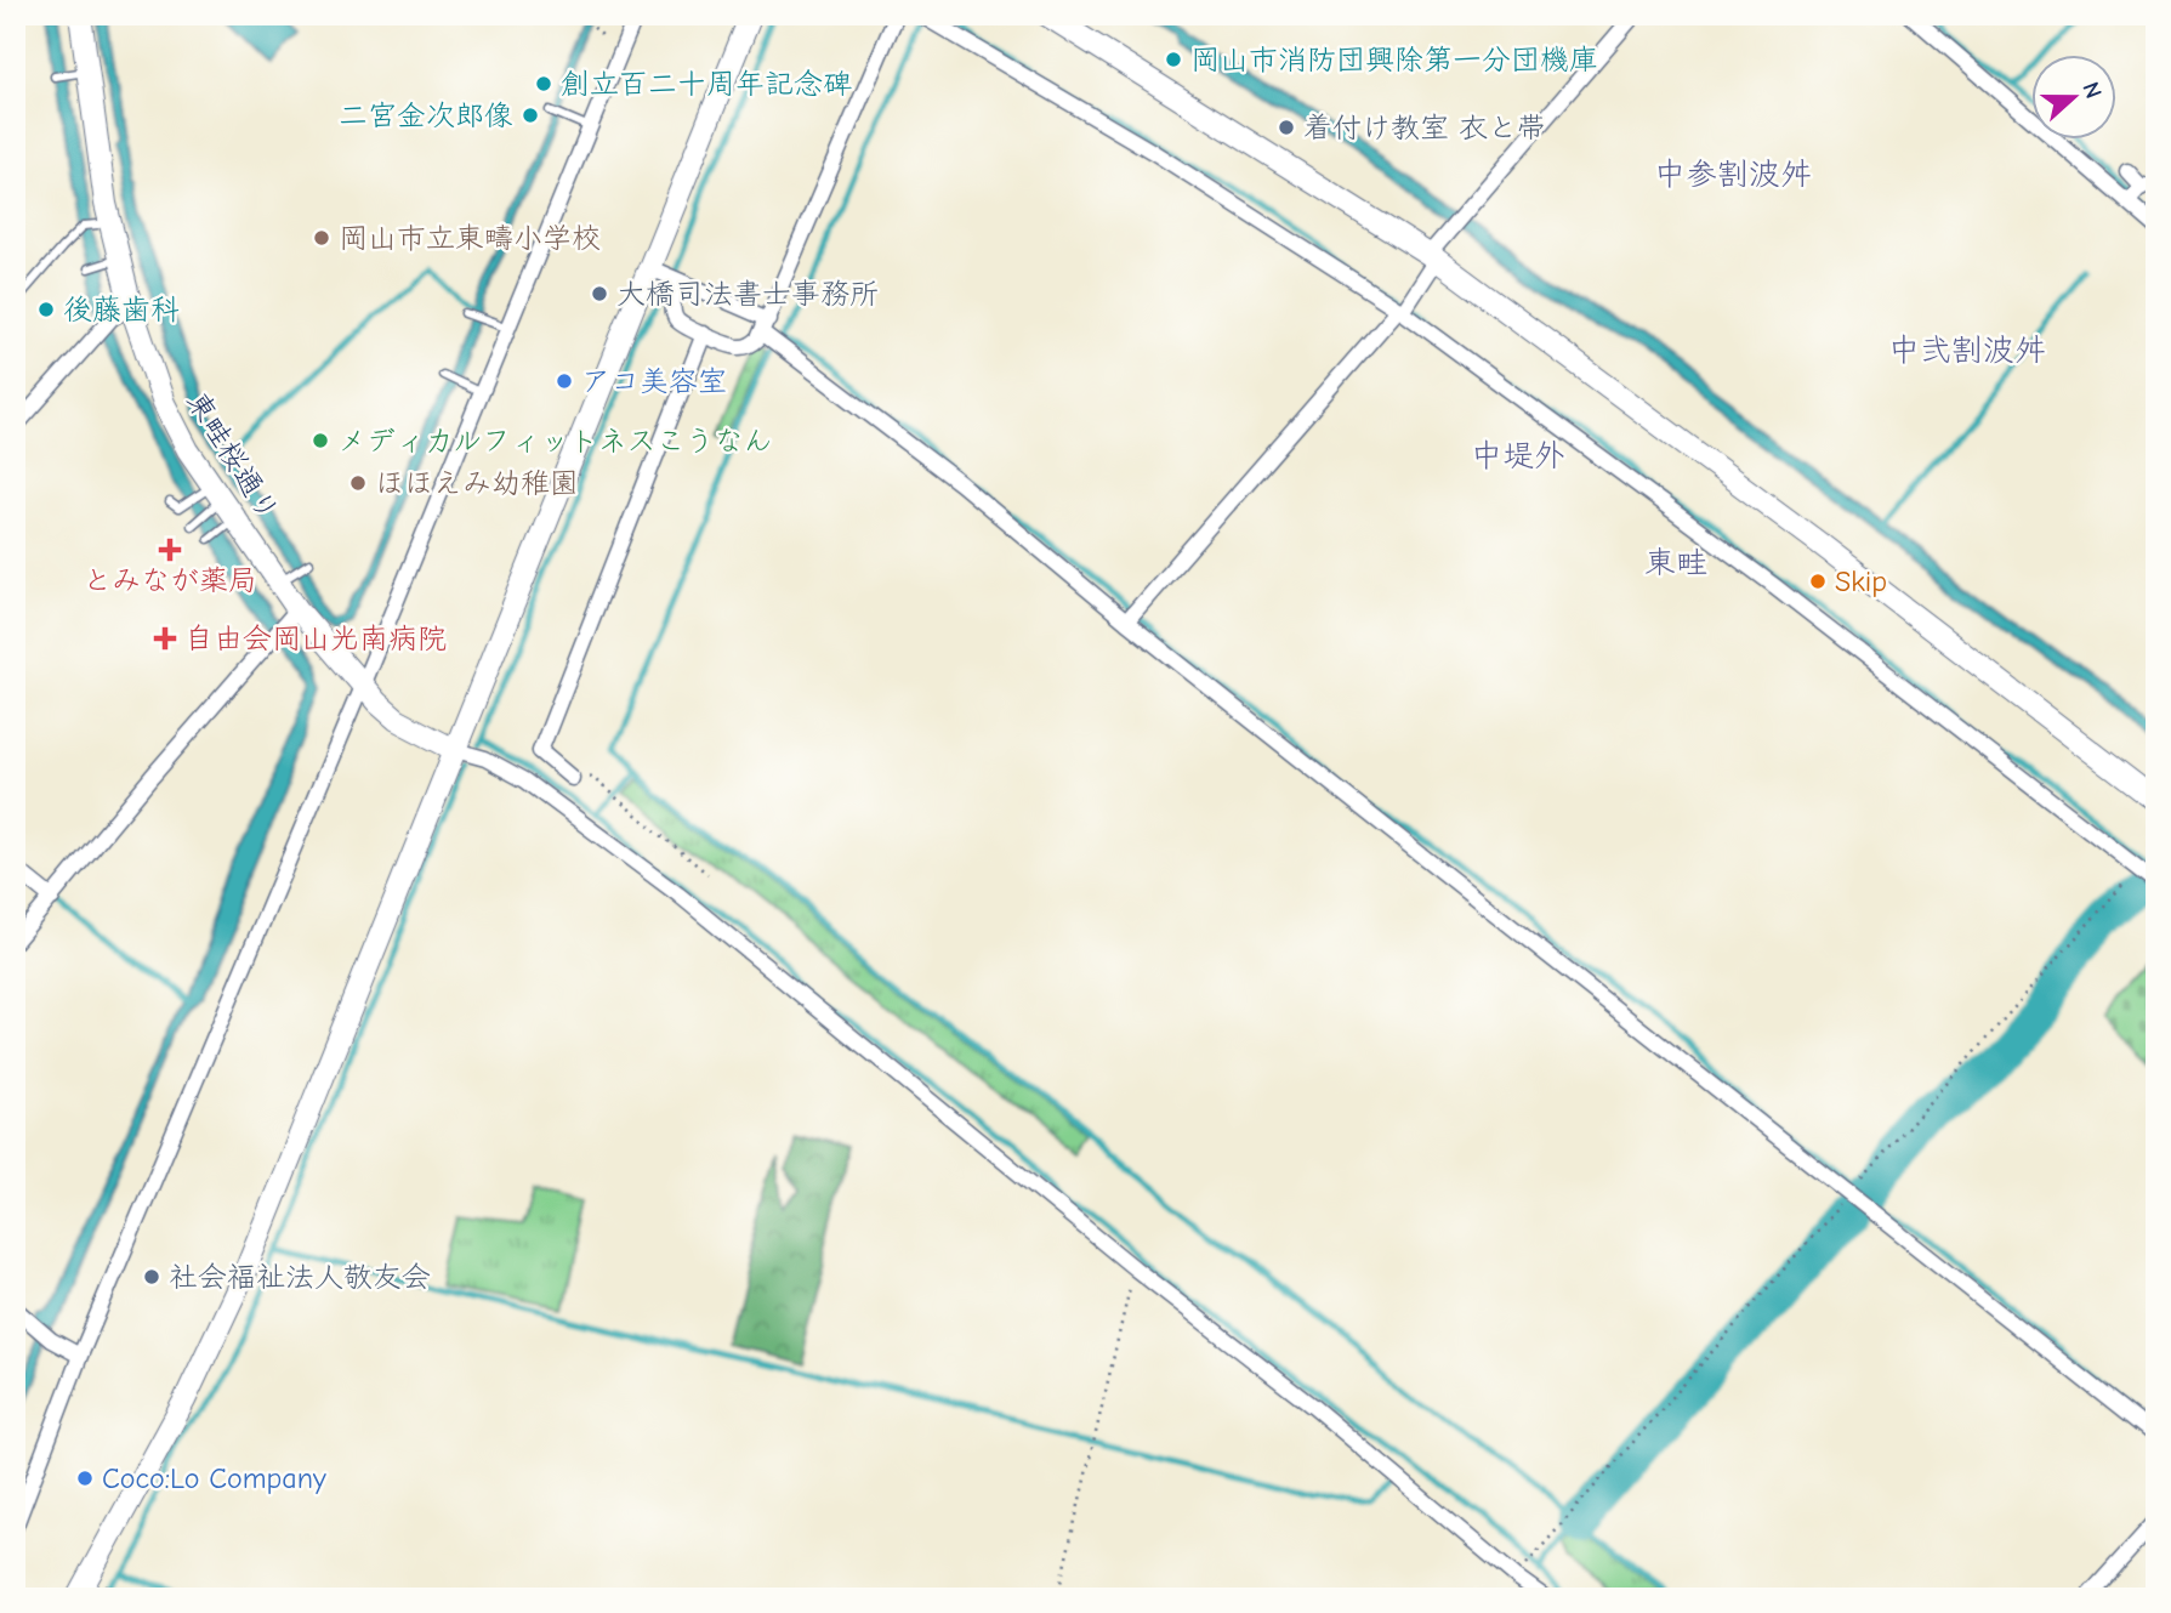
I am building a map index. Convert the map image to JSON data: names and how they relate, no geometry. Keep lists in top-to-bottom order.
{
  "streets": {
    "street": ["東畦桜通り"]
  },
  "districts": [
    "中参割波舛",
    "中弐割波舛",
    "中堤外",
    "東畦"
  ],
  "places": {
    "other": [
      "岡山市消防団興除第一分団機庫",
      "創立百二十周年記念碑",
      "二宮金次郎像",
      "着付け教室 衣と帯",
      "岡山市立東疇小学校",
      "大橋司法書士事務所",
      "後藤歯科",
      "アコ美容室",
      "メディカルフィットネスこうなん",
      "ほほえみ幼稚園",
      "Skip",
      "社会福祉法人敬友会",
      "Coco:Lo Company"
    ],
    "health": ["とみなが薬局", "自由会岡山光南病院"]
  },
  "north": "right"
}
